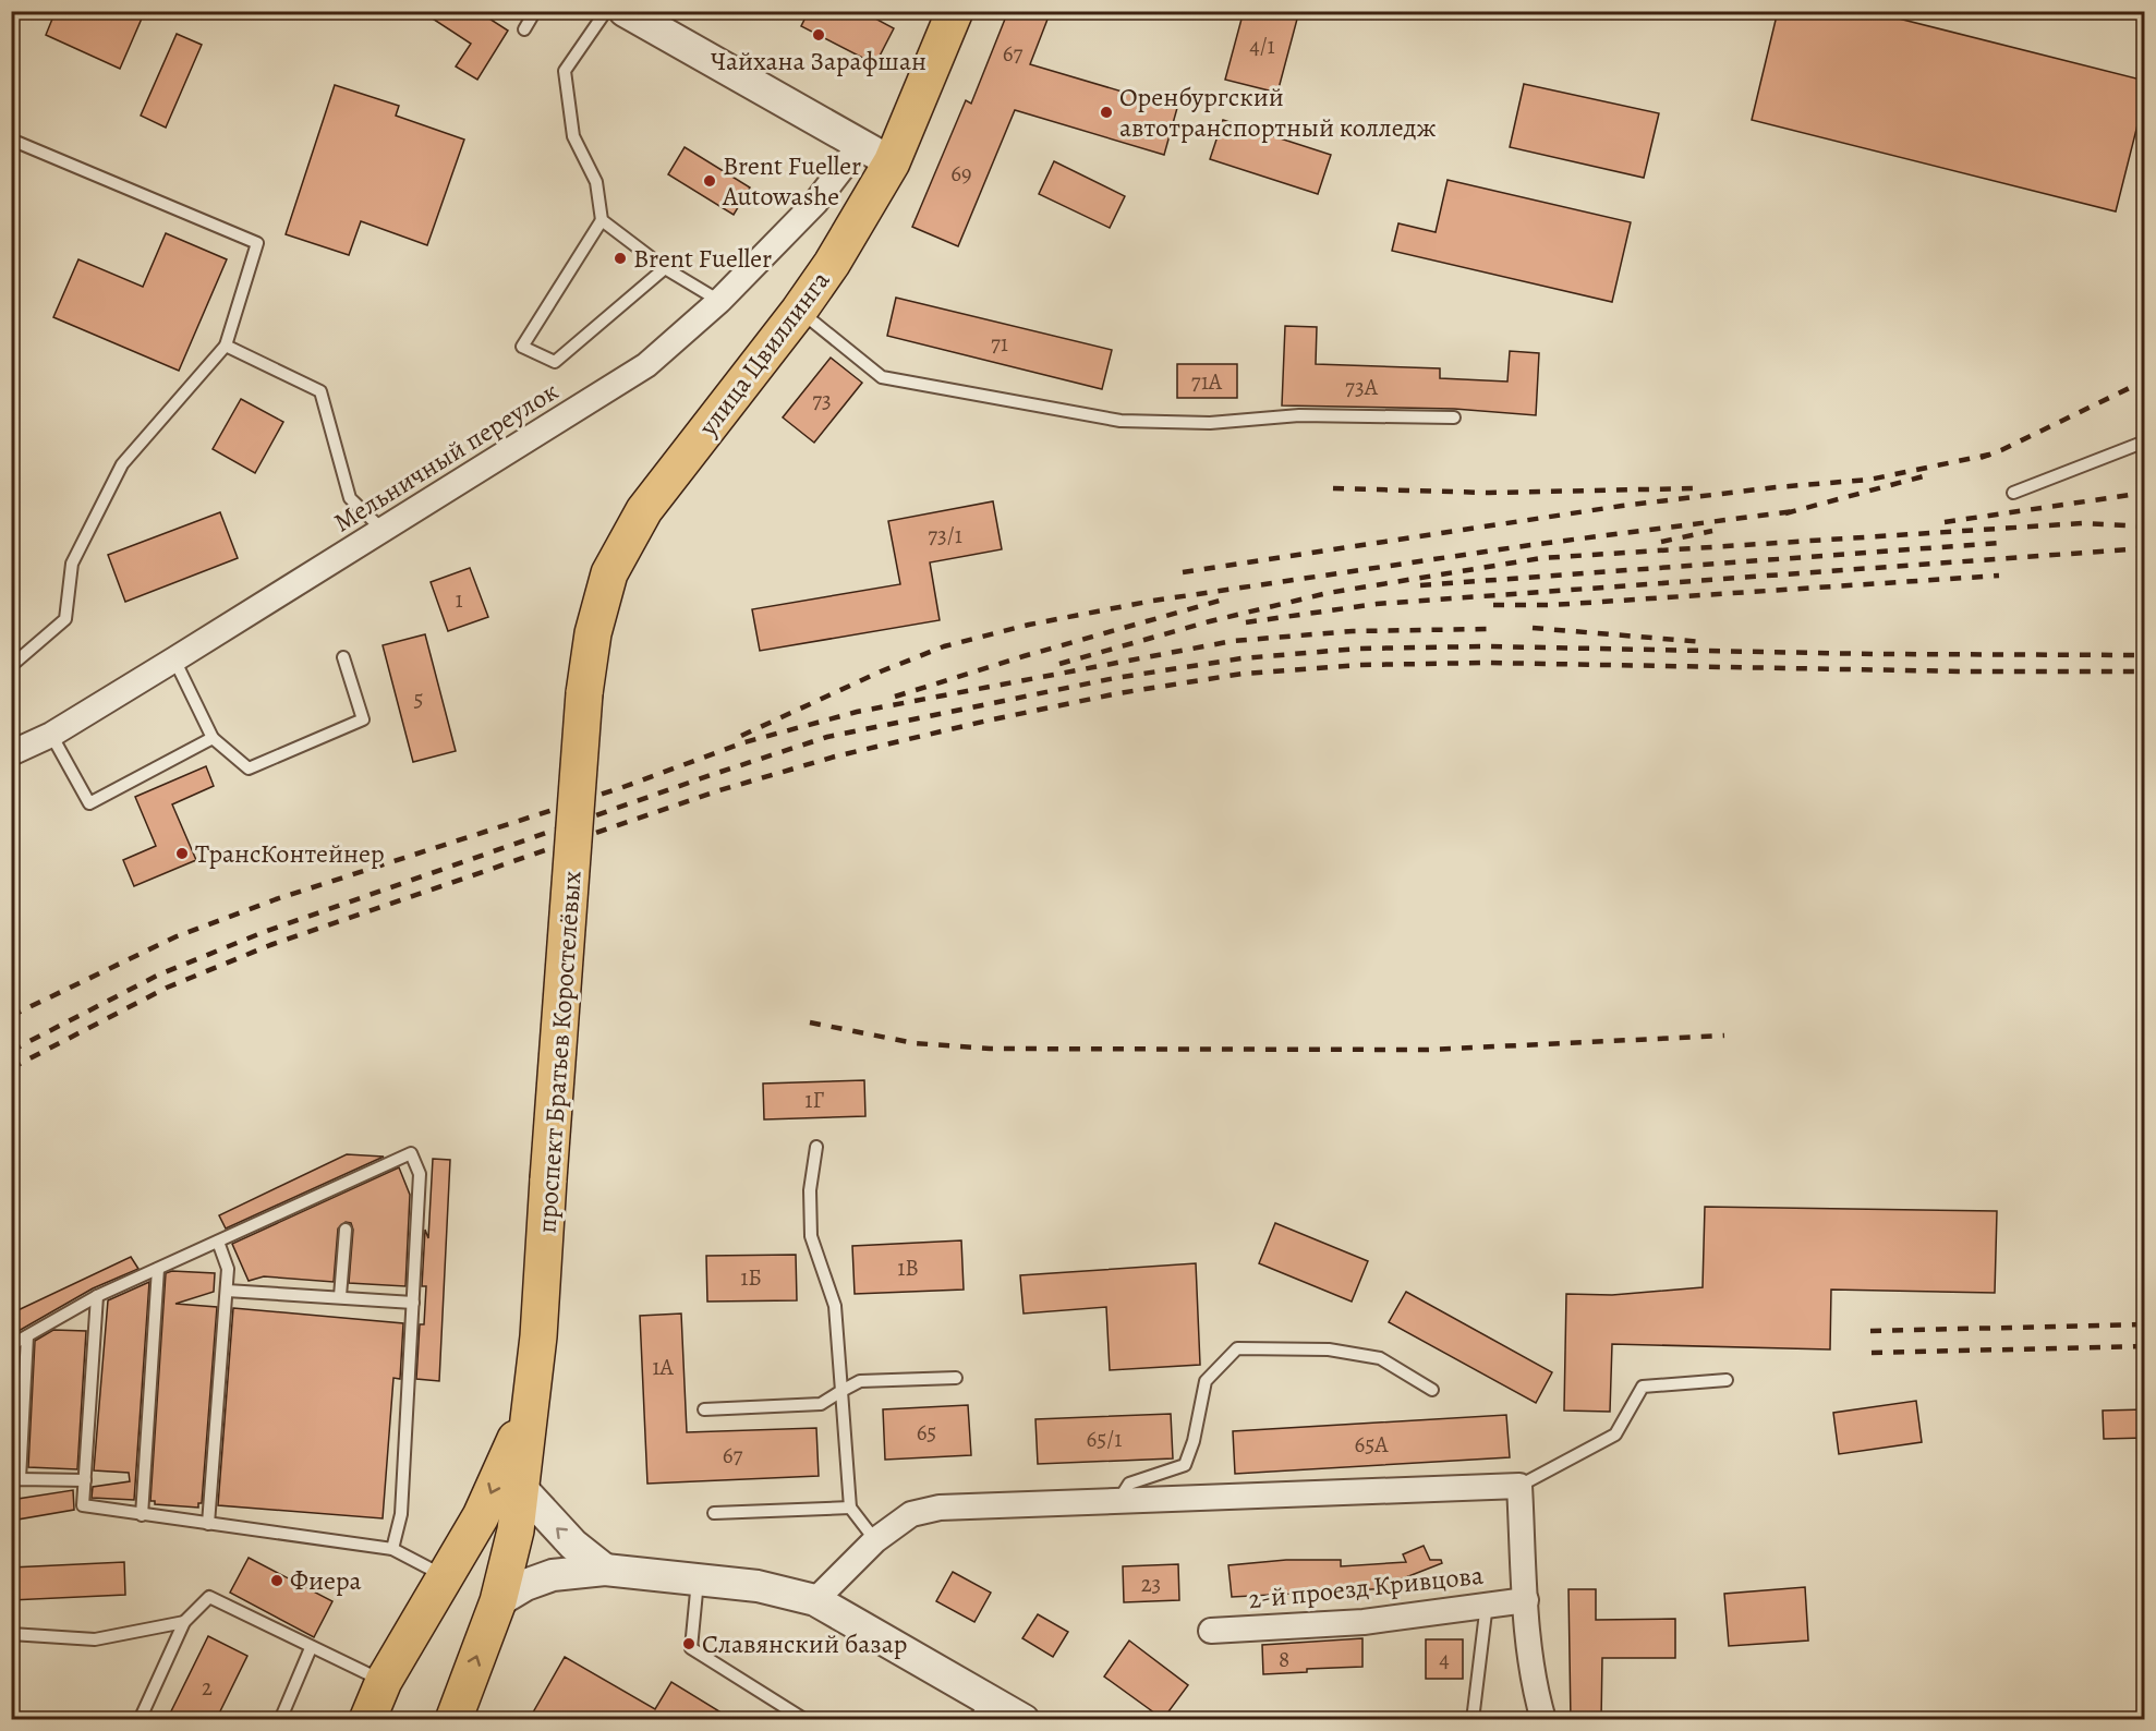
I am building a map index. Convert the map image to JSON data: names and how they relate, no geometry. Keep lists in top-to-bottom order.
{
  "streets": {
    "main road": ["улица Цвиллинга", "проспект Братьев Коростелёвых"],
    "street": ["Мельничный переулок", "2-й проезд Кривцова"]
  },
  "crossings": [
    ["улица Цвиллинга", "проспект Братьев Коростелёвых"]
  ],
  "places": [
    "Чайхана Зарафшан",
    "Оренбургский автотранспортный колледж",
    "Brent Fueller Autowashe",
    "Brent Fueller",
    "ТрансКонтейнер",
    "Фиера",
    "Славянский базар"
  ],
  "house_numbers": [
    "4/1",
    "67",
    "69",
    "71",
    "71А",
    "73А",
    "73",
    "73/1",
    "1",
    "5",
    "1Г",
    "1В",
    "1Б",
    "1А",
    "65",
    "65/1",
    "65А",
    "67",
    "23",
    "8",
    "4",
    "2"
  ]
}
